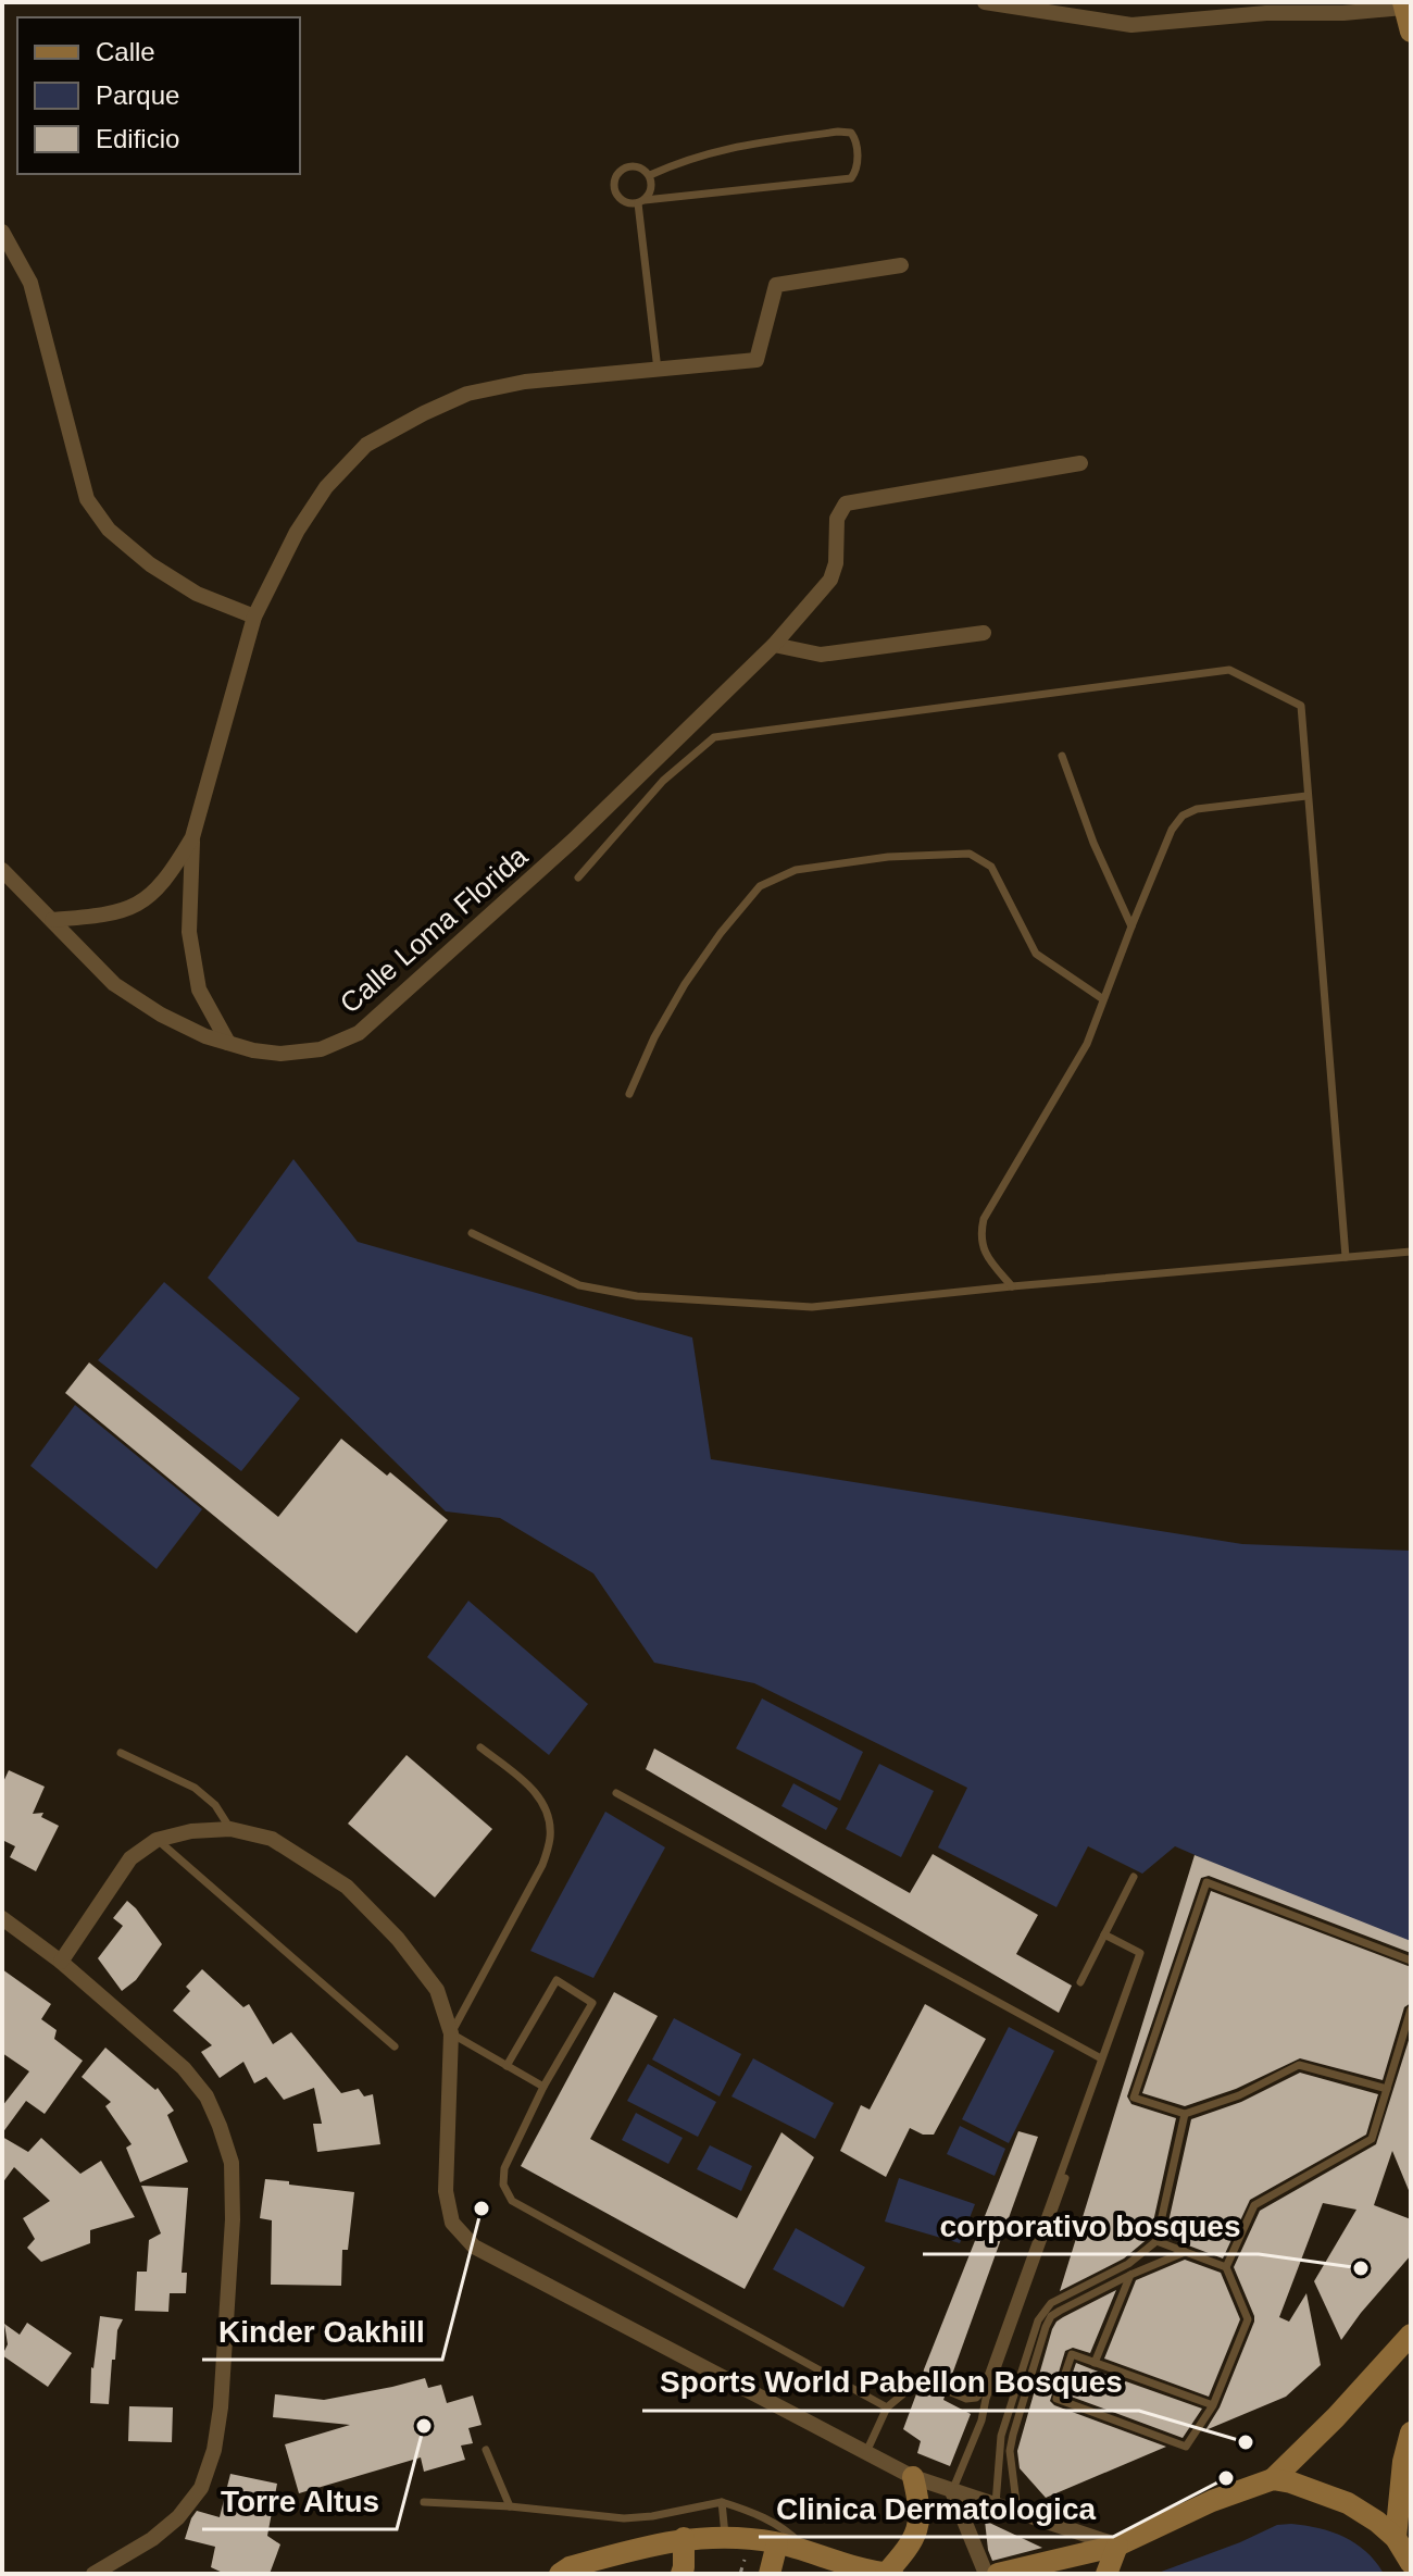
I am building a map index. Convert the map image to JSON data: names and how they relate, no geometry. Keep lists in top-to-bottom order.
{
  "streets": {
    "street": ["Calle Loma Florida"]
  },
  "places": [
    "Kinder Oakhill",
    "corporativo bosques",
    "Torre Altus",
    "Sports World Pabellon Bosques",
    "Clinica Dermatologica"
  ],
  "legend": ["Calle", "Parque", "Edificio"]
}
